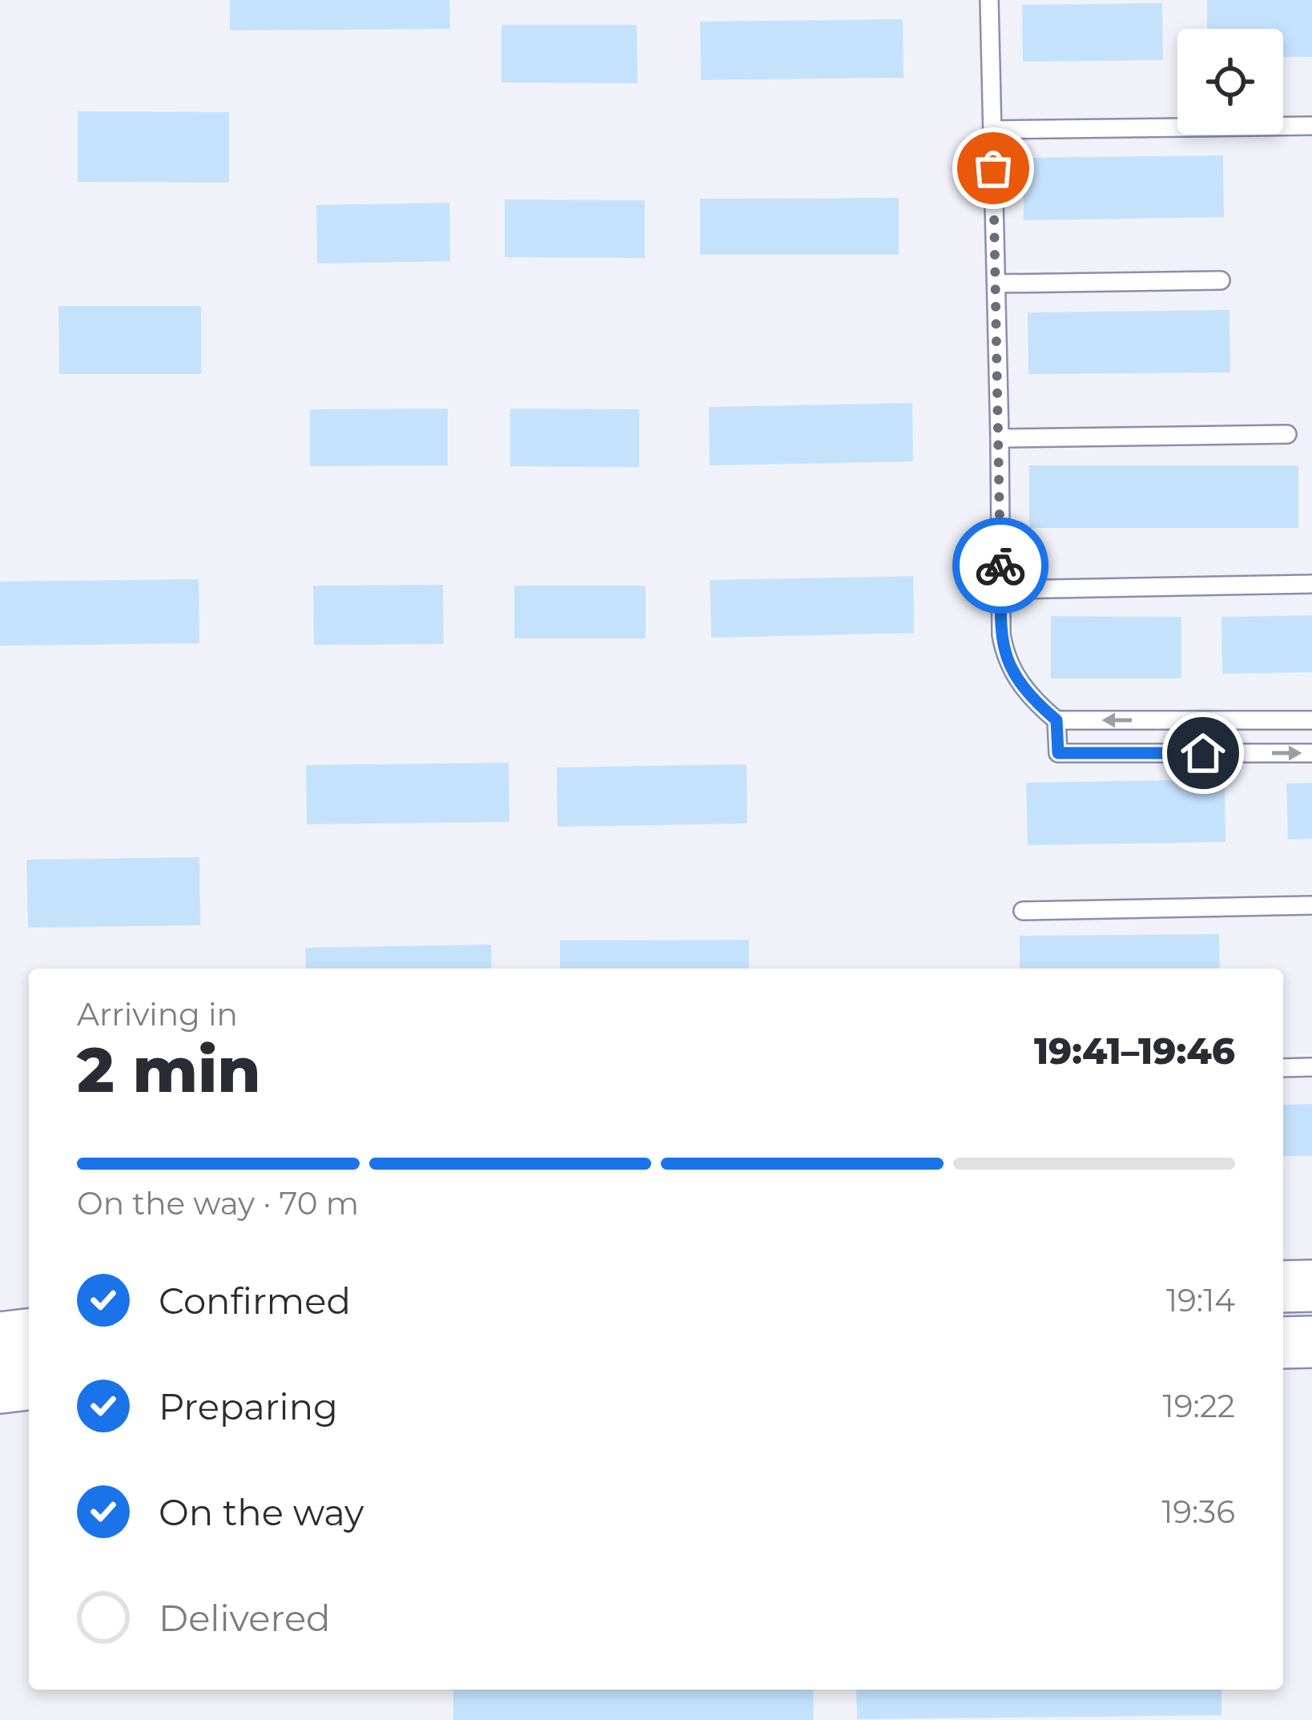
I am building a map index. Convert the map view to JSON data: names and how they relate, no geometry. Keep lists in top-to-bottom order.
{
  "page": {
    "heading": ["2 min", "Arriving in", "19:41–19:46"],
    "bar": "On the way · 70 m",
    "list": [
      ["Confirmed", "19:14"],
      ["Preparing", "19:22"],
      ["On the way", "19:36"],
      "Delivered"
    ]
  }
}
